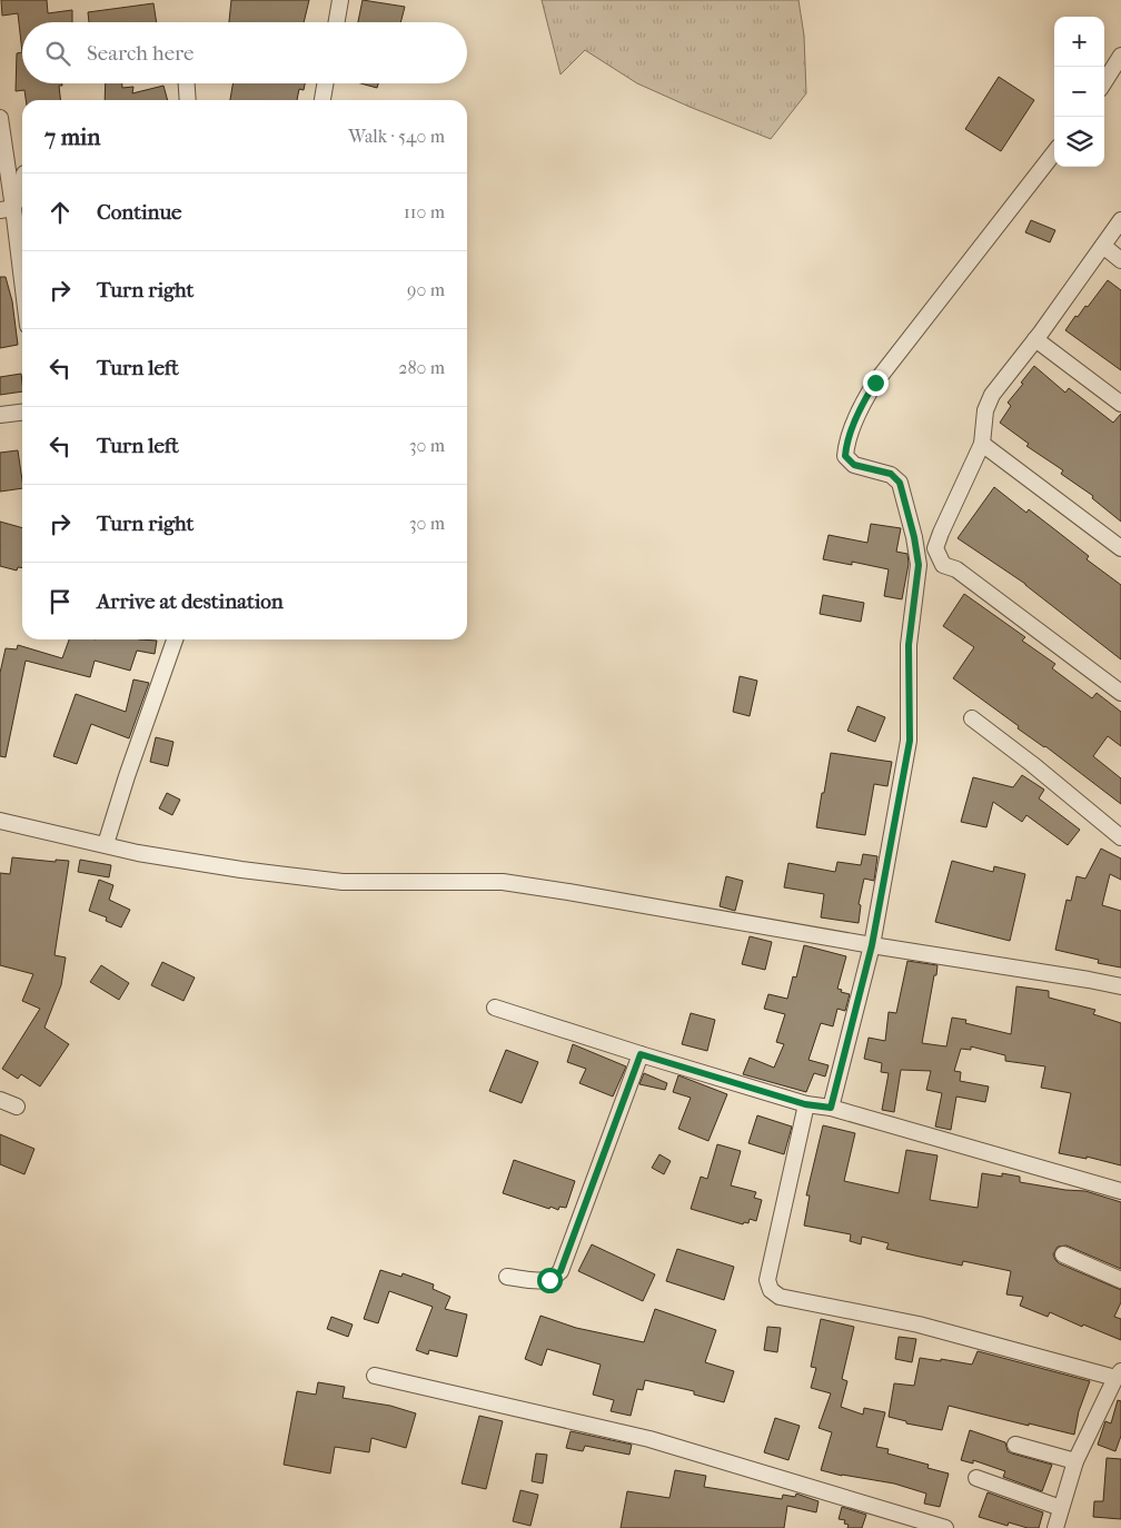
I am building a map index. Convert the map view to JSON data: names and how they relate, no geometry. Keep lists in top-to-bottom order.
{
  "page": {
    "map_buttons": ["+", "−"],
    "search": "Search here",
    "heading": ["7 min", "Walk · 540 m"],
    "list": [
      ["Continue", "110 m"],
      ["Turn right", "90 m"],
      ["Turn left", "280 m"],
      ["Turn left", "30 m"],
      ["Turn right", "30 m"],
      "Arrive at destination"
    ]
  }
}
